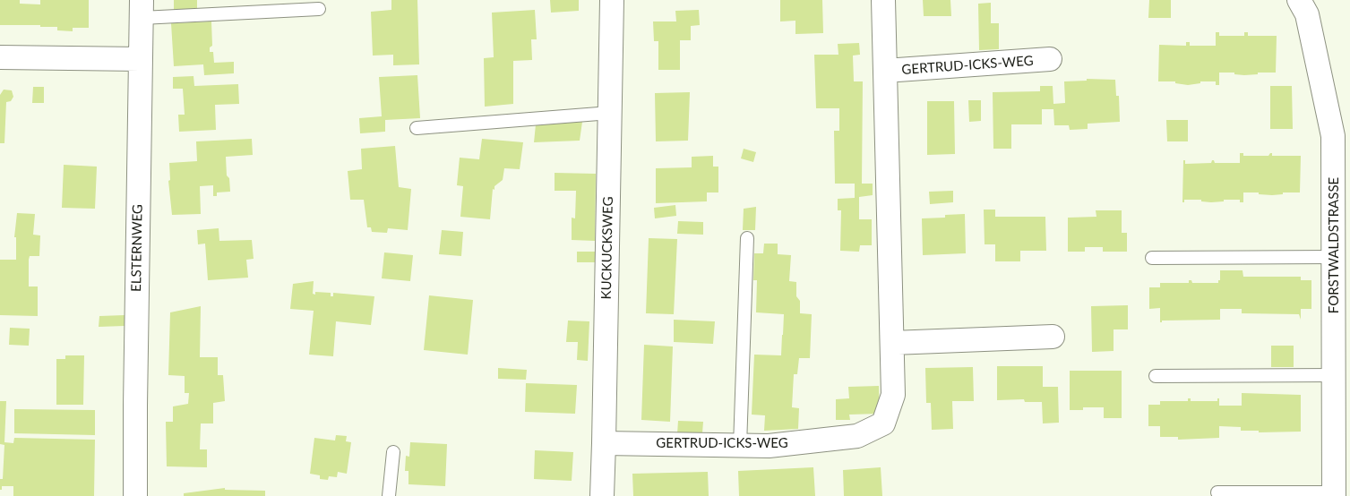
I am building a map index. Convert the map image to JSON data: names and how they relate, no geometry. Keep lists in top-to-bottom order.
{
  "streets": {
    "street": [
      "GERTRUD-ICKS-WEG",
      "FORSTWALDSTRASSE",
      "ELSTERNWEG",
      "KUCKUCKSWEG"
    ]
  },
  "crossings": [
    ["GERTRUD-ICKS-WEG", "KUCKUCKSWEG"]
  ]
}
